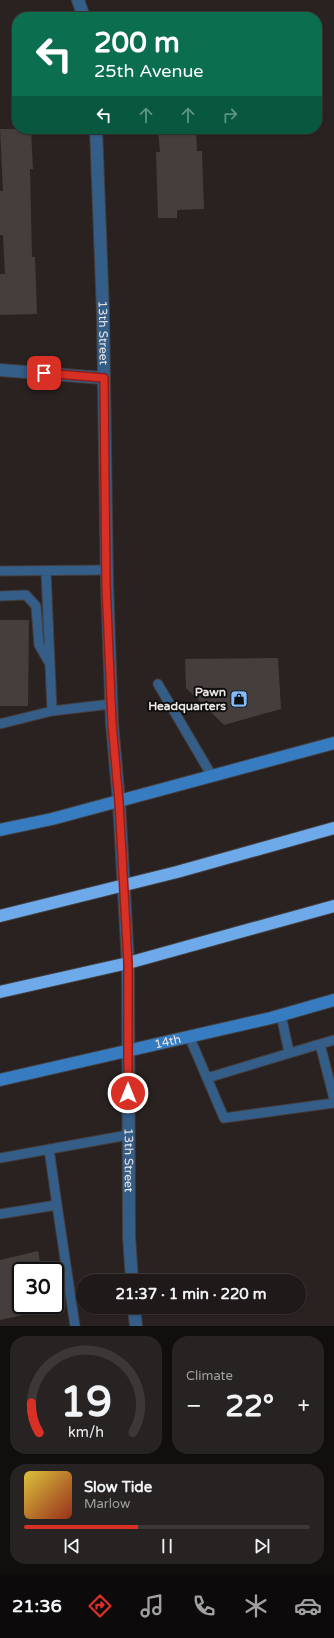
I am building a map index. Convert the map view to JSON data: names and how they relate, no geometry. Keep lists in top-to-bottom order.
{
  "streets": {
    "street": ["13th Street", "14th"]
  },
  "crossings": [
    ["13th Street", "14th"]
  ],
  "places": {
    "shop": ["Pawn Headquarters"]
  },
  "page": {
    "turn": ["200 m", "25th Avenue"],
    "limit": "30",
    "trip": "21:37 · 1 min · 220 m",
    "tile": "Climate",
    "heat": ["−", "22°", "+"],
    "song": ["Slow Tide", "Marlow"],
    "tabs": "21:36",
    "gauge": ["19", "km/h"]
  }
}
